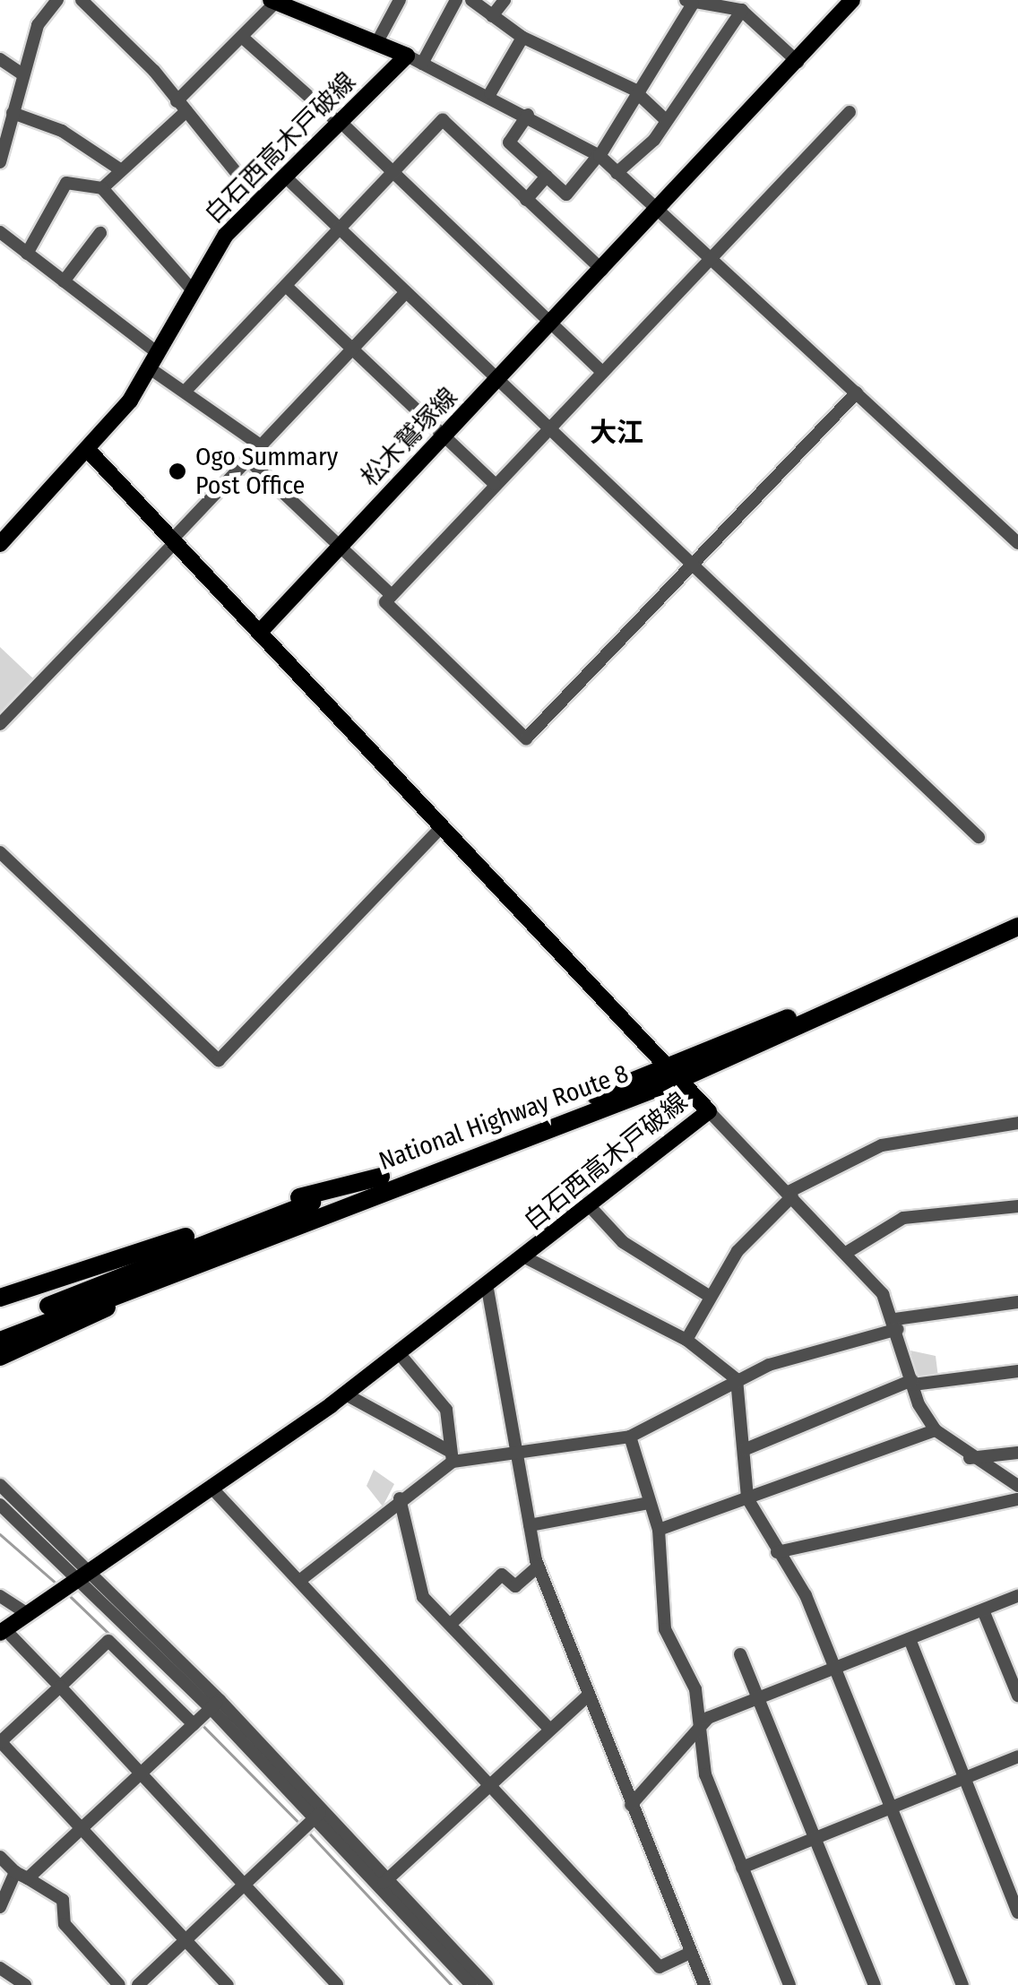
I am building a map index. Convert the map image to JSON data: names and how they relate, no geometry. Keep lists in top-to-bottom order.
{
  "streets": {
    "highway": ["National Highway Route 8"],
    "main road": ["白石西高木戸破線", "松木鷲塚線"]
  },
  "crossings": [
    ["白石西高木戸破線", "松木鷲塚線"],
    ["白石西高木戸破線", "National Highway Route 8"]
  ],
  "districts": ["大江"],
  "places": ["Ogo Summary Post Office"]
}
